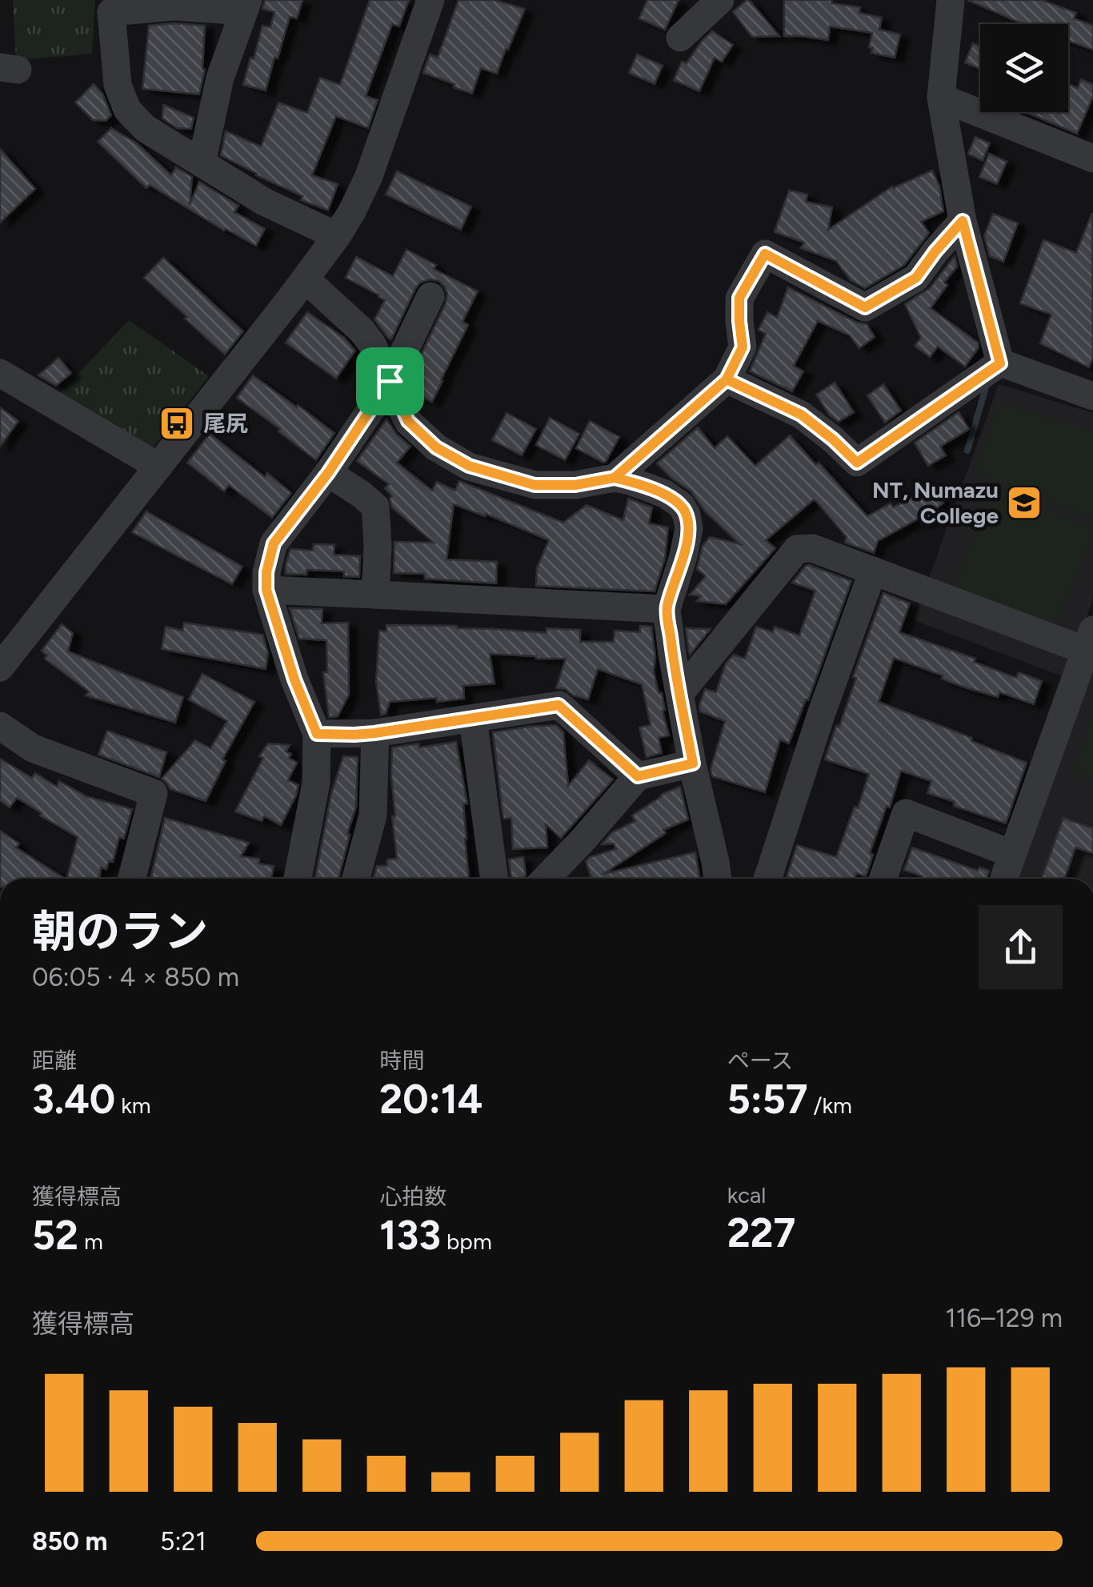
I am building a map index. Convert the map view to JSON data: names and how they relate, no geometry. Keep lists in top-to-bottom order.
{
  "places": {
    "bus stop": ["尾尻"],
    "school or university": ["NT, Numazu College"]
  },
  "page": {
    "heading": ["朝のラン", "06:05 · 4 × 850 m"],
    "stats": [
      ["距離", "3.40 km"],
      ["時間", "20:14"],
      ["ペース", "5:57 /km"],
      ["獲得標高", "52 m"],
      ["心拍数", "133 bpm"],
      ["kcal", "227"]
    ],
    "chart": ["獲得標高", "116–129 m"],
    "list": [
      {
        "name": "850 m",
        "note": "5:21"
      }
    ]
  }
}
